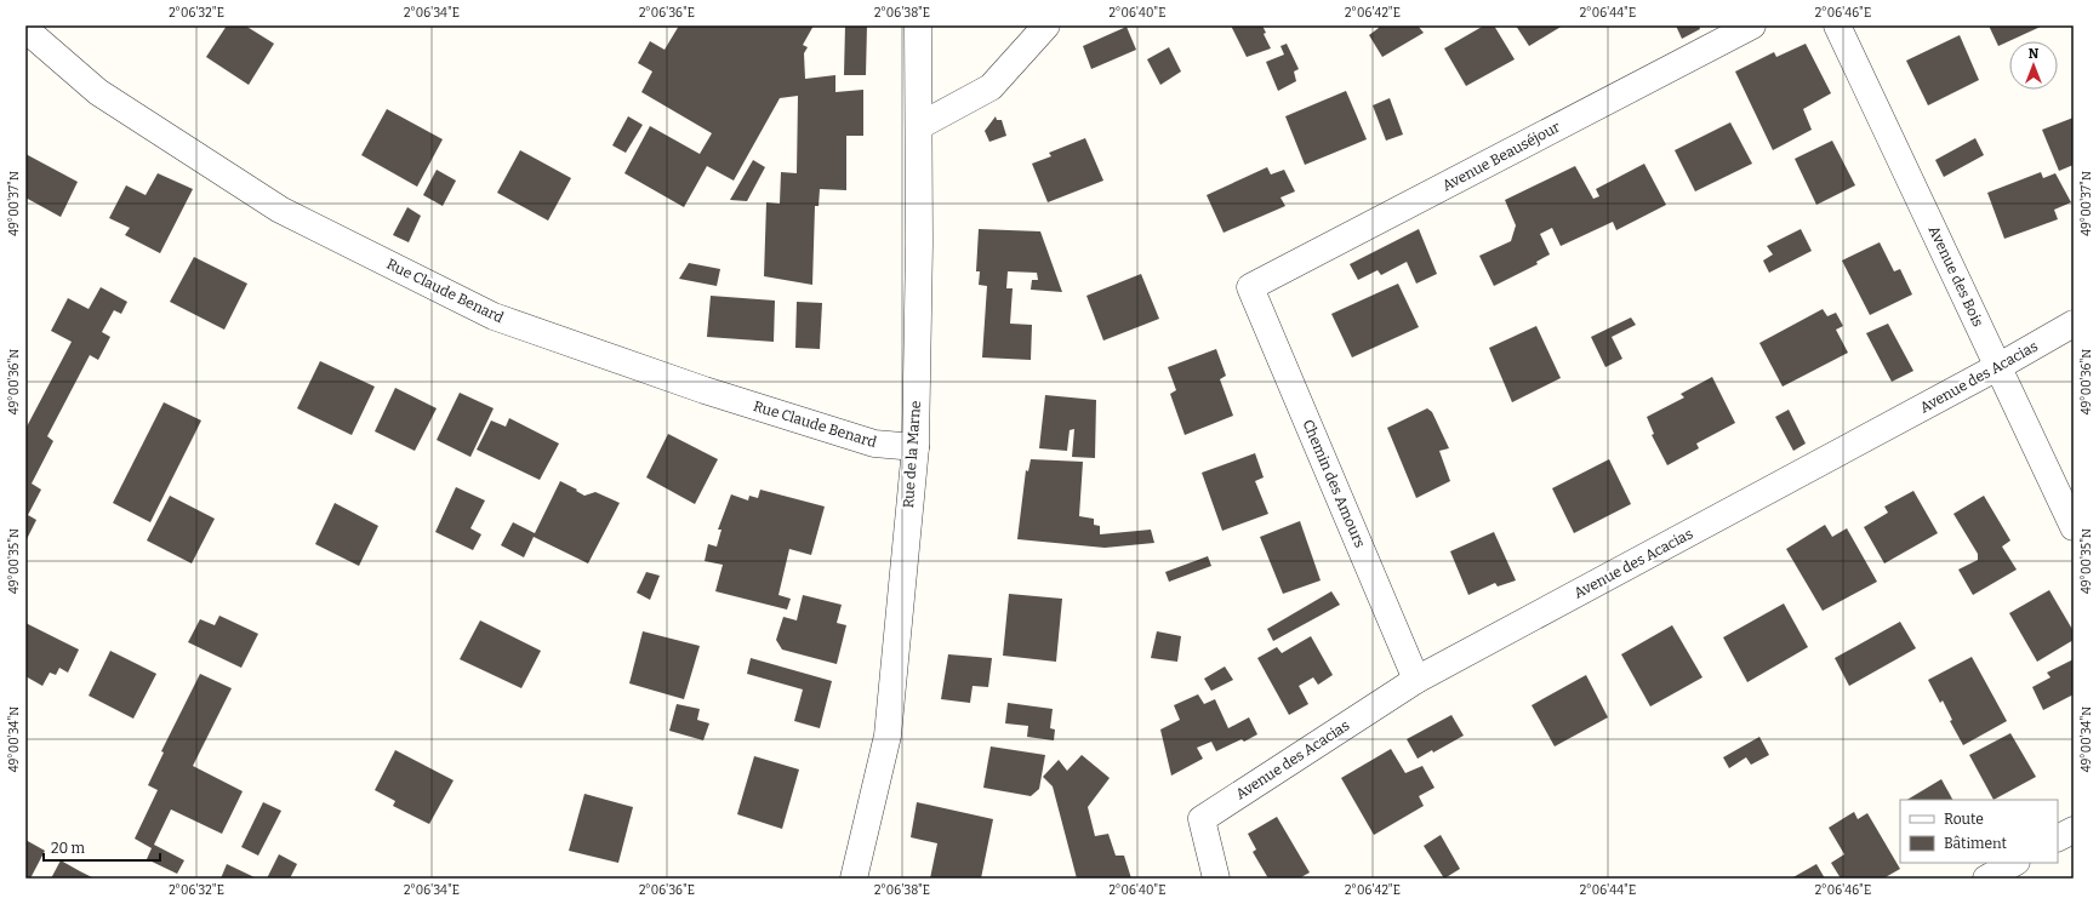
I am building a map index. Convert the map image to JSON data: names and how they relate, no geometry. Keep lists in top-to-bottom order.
{
  "streets": {
    "street": [
      "Avenue Beauséjour",
      "Avenue des Bois",
      "Rue Claude Benard",
      "Avenue des Acacias",
      "Rue de la Marne",
      "Chemin des Amours"
    ]
  },
  "crossings": [
    ["Avenue Beauséjour", "Chemin des Amours"],
    ["Avenue des Bois", "Avenue des Acacias"],
    ["Rue Claude Benard", "Rue de la Marne"],
    ["Avenue des Acacias", "Chemin des Amours"]
  ],
  "legend": ["Route", "Bâtiment"],
  "scale_bar": "20 m",
  "north": "top",
  "coordinates": [
    "2°06'32\"E",
    "2°06'34\"E",
    "2°06'36\"E",
    "2°06'38\"E",
    "2°06'40\"E",
    "2°06'42\"E",
    "2°06'44\"E",
    "2°06'46\"E",
    "49°00'37\"N",
    "49°00'36\"N",
    "49°00'35\"N",
    "49°00'34\"N"
  ]
}
